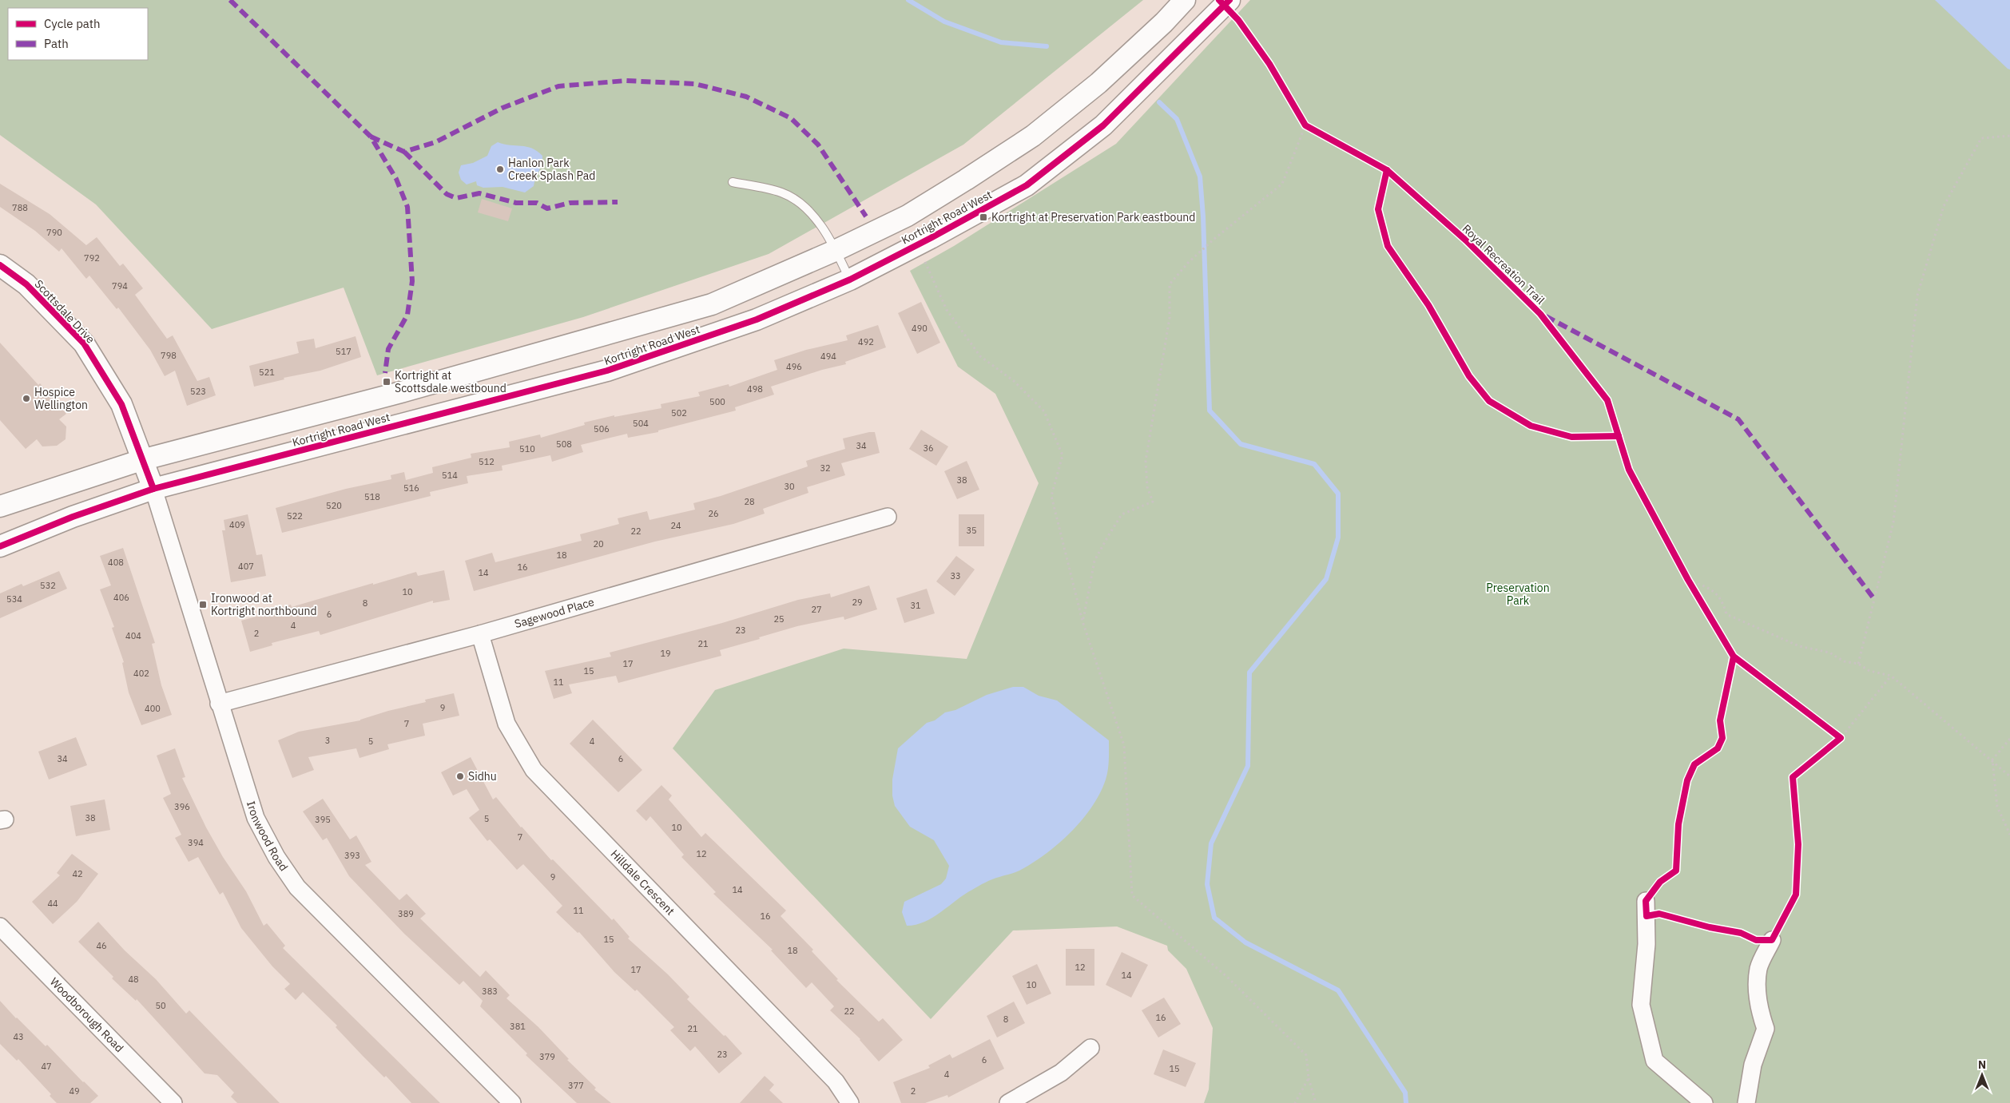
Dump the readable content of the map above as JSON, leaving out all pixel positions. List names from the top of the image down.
{
  "streets": {
    "street": [
      "Kortright Road West",
      "Scottsdale Drive",
      "Sagewood Place",
      "Ironwood Road",
      "Hilldale Crescent",
      "Woodborough Road"
    ],
    "cycle path": ["Royal Recreation Trail"]
  },
  "crossings": [
    ["Kortright Road West", "Scottsdale Drive"],
    ["Kortright Road West", "Ironwood Road"],
    ["Scottsdale Drive", "Ironwood Road"],
    ["Sagewood Place", "Ironwood Road"],
    ["Sagewood Place", "Hilldale Crescent"]
  ],
  "parks": ["Preservation Park"],
  "places": {
    "other": ["Hanlon Park Creek Splash Pad", "Hospice Wellington", "Sidhu"],
    "transit": ["Kortright at Preservation Park eastbound", "Kortright at Scottsdale westbound", "Ironwood at Kortright northbound"]
  },
  "house_numbers": [
    "788",
    "790",
    "792",
    "794",
    "490",
    "492",
    "517",
    "798",
    "494",
    "496",
    "521",
    "498",
    "523",
    "500",
    "502",
    "504",
    "506",
    "508",
    "34",
    "36",
    "510",
    "512",
    "32",
    "514",
    "38",
    "30",
    "516",
    "518",
    "28",
    "520",
    "26",
    "522",
    "409",
    "24",
    "35",
    "22",
    "20",
    "18",
    "408",
    "407",
    "16",
    "14",
    "33",
    "532",
    "10",
    "406",
    "534",
    "29",
    "8",
    "31",
    "27",
    "6",
    "25",
    "4",
    "23",
    "2",
    "404",
    "21",
    "19",
    "17",
    "15",
    "402",
    "11",
    "9",
    "400",
    "7",
    "3",
    "5",
    "4",
    "34",
    "6",
    "396",
    "38",
    "5",
    "395",
    "10",
    "7",
    "394",
    "12",
    "393",
    "42",
    "9",
    "14",
    "44",
    "11",
    "389",
    "16",
    "15",
    "46",
    "18",
    "12",
    "17",
    "14",
    "48",
    "10",
    "383",
    "50",
    "22",
    "16",
    "8",
    "381",
    "21",
    "43",
    "23",
    "379",
    "6",
    "47",
    "15",
    "4",
    "377",
    "49",
    "2"
  ],
  "legend": ["Cycle path", "Path"],
  "north": "top"
}
